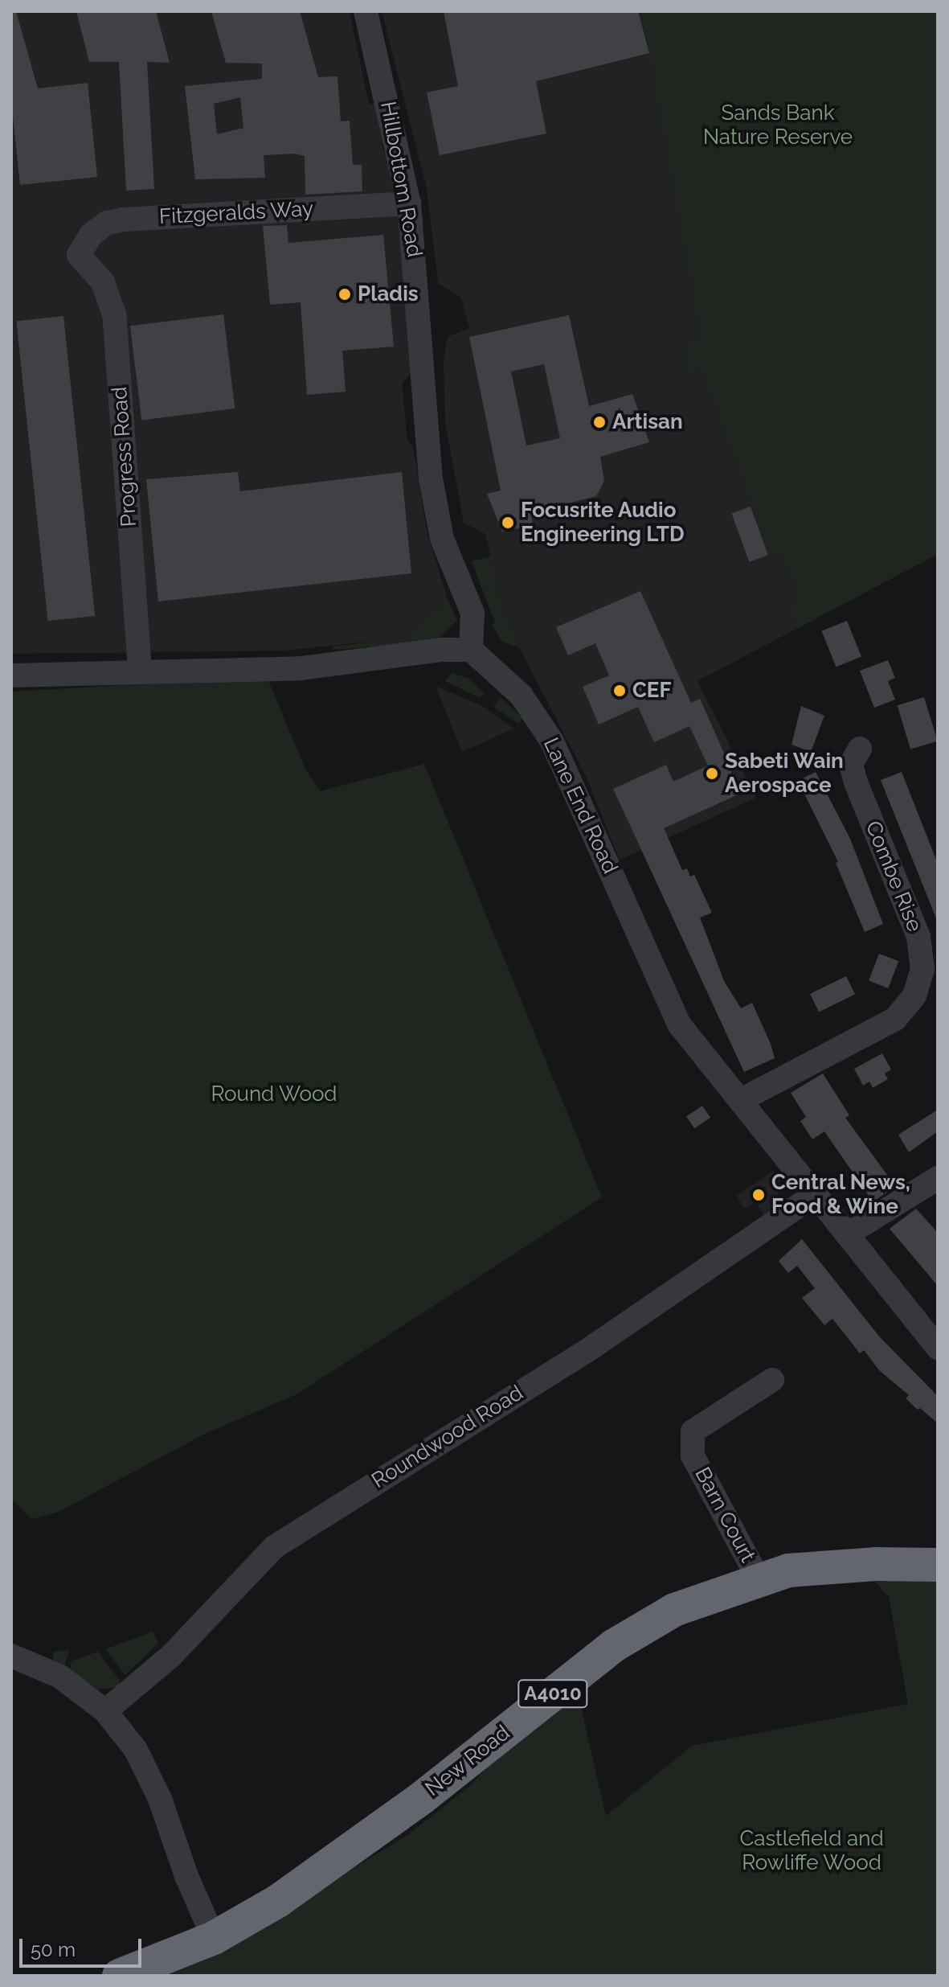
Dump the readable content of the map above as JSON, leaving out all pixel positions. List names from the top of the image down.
{
  "streets": {
    "highway": ["A4010", "New Road"],
    "street": [
      "Hillbottom Road",
      "Fitzgeralds Way",
      "Progress Road",
      "Lane End Road",
      "Combe Rise",
      "Roundwood Road",
      "Barn Court"
    ]
  },
  "crossings": [
    ["Hillbottom Road", "Fitzgeralds Way"],
    ["Hillbottom Road", "Lane End Road"],
    ["Fitzgeralds Way", "Progress Road"],
    ["Lane End Road", "Combe Rise"],
    ["Lane End Road", "Roundwood Road"],
    ["Barn Court", "New Road"]
  ],
  "parks": ["Sands Bank Nature Reserve", "Round Wood", "Castlefield and Rowliffe Wood"],
  "places": [
    "Pladis",
    "Artisan",
    "Focusrite Audio Engineering LTD",
    "CEF",
    "Sabeti Wain Aerospace",
    "Central News, Food & Wine"
  ],
  "scale_bar": "50 m"
}
